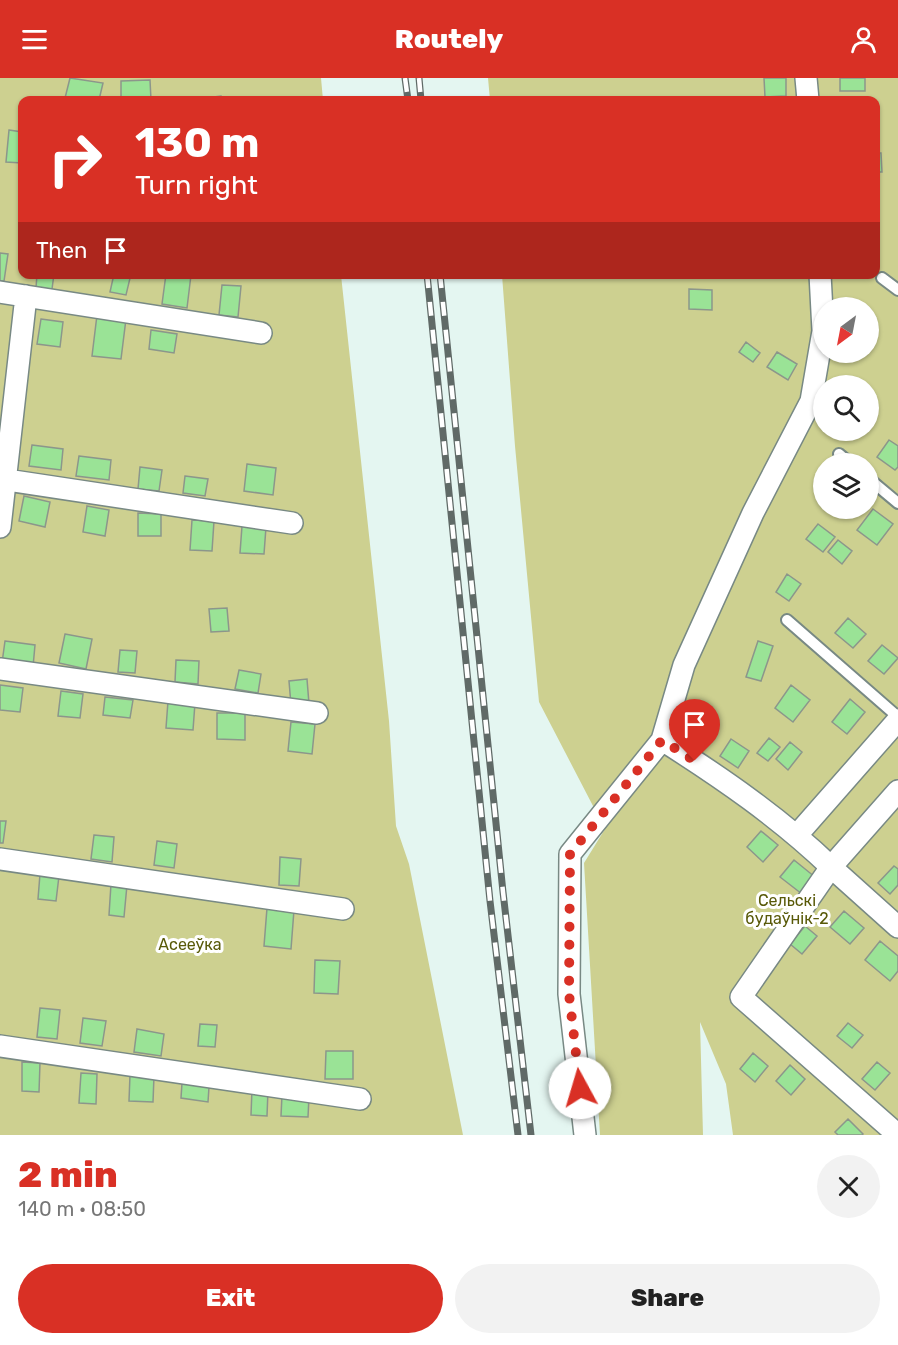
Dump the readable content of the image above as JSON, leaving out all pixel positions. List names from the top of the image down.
{
  "parks": ["Сельскі будаўнік-2", "Асееўка"],
  "north": "bottom left",
  "page": {
    "header": "Routely",
    "turn": ["130 m", "Turn right"],
    "then": "Then",
    "heading": ["2 min", "140 m · 08:50"],
    "buttons": ["Exit", "Share"]
  }
}
